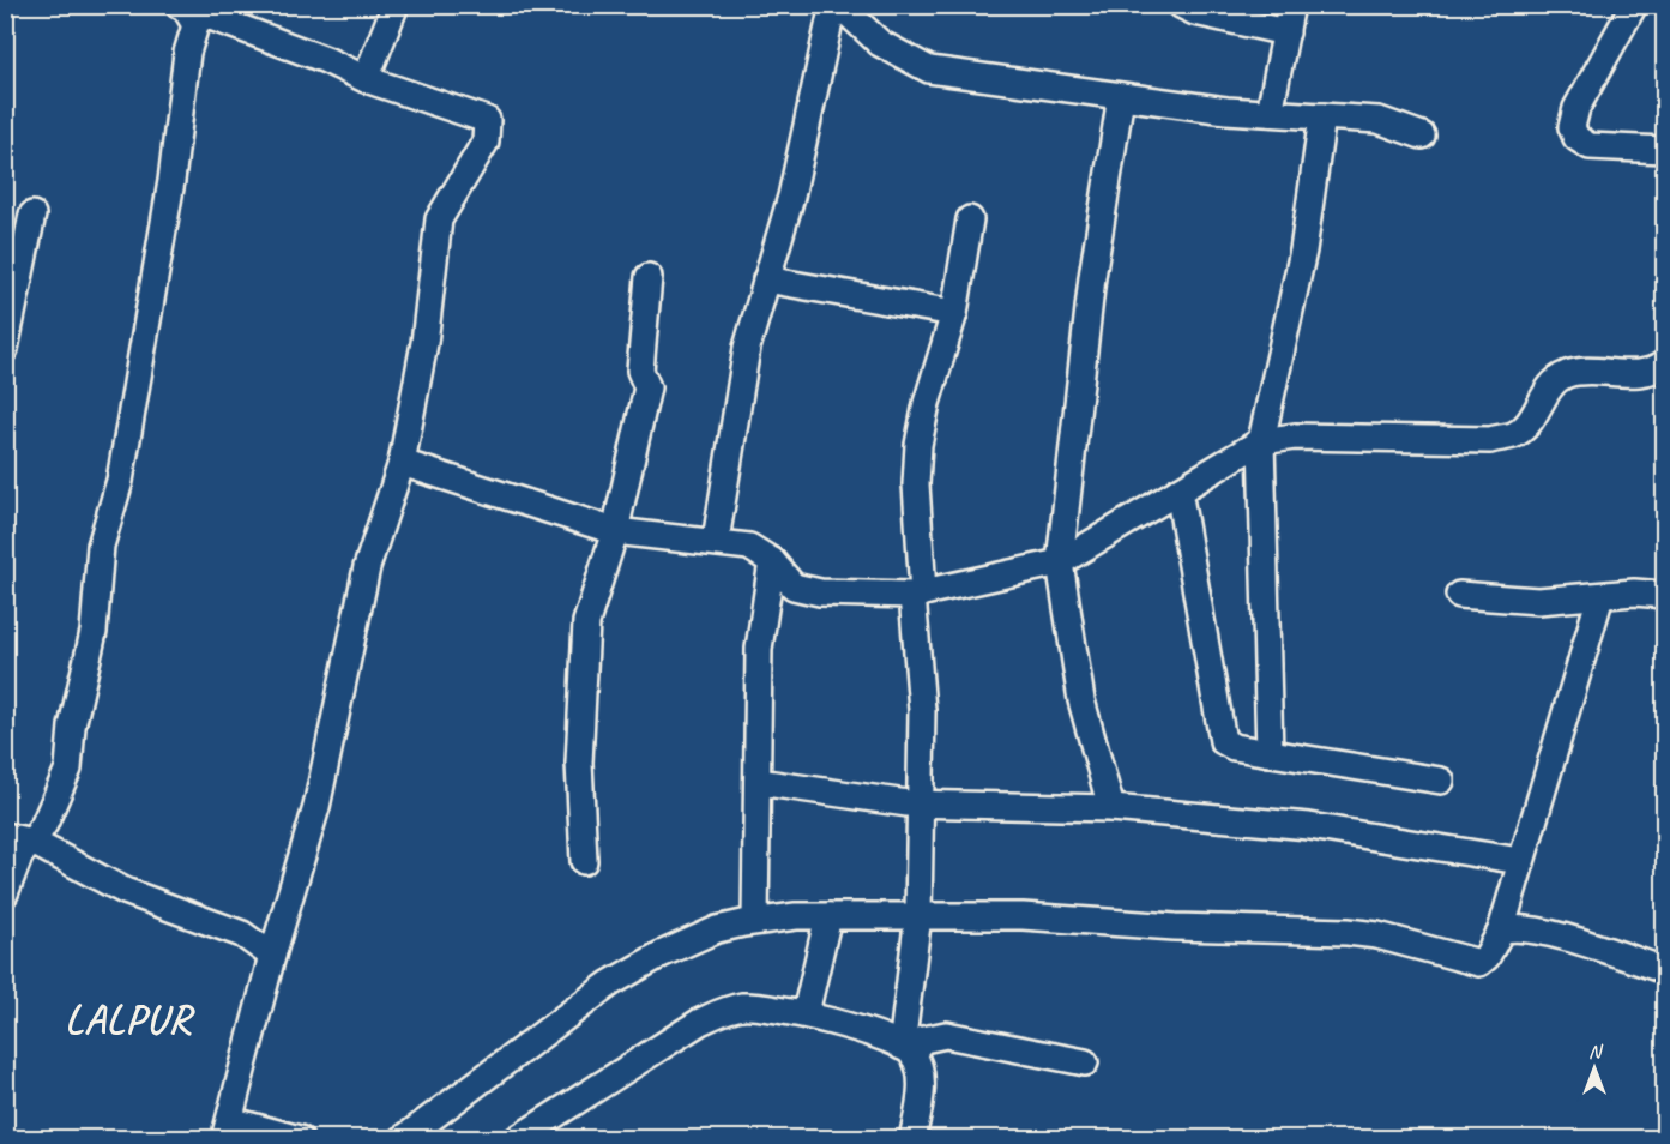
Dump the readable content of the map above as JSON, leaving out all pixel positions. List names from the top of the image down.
{
  "districts": ["LALPUR"],
  "north": "top"
}
